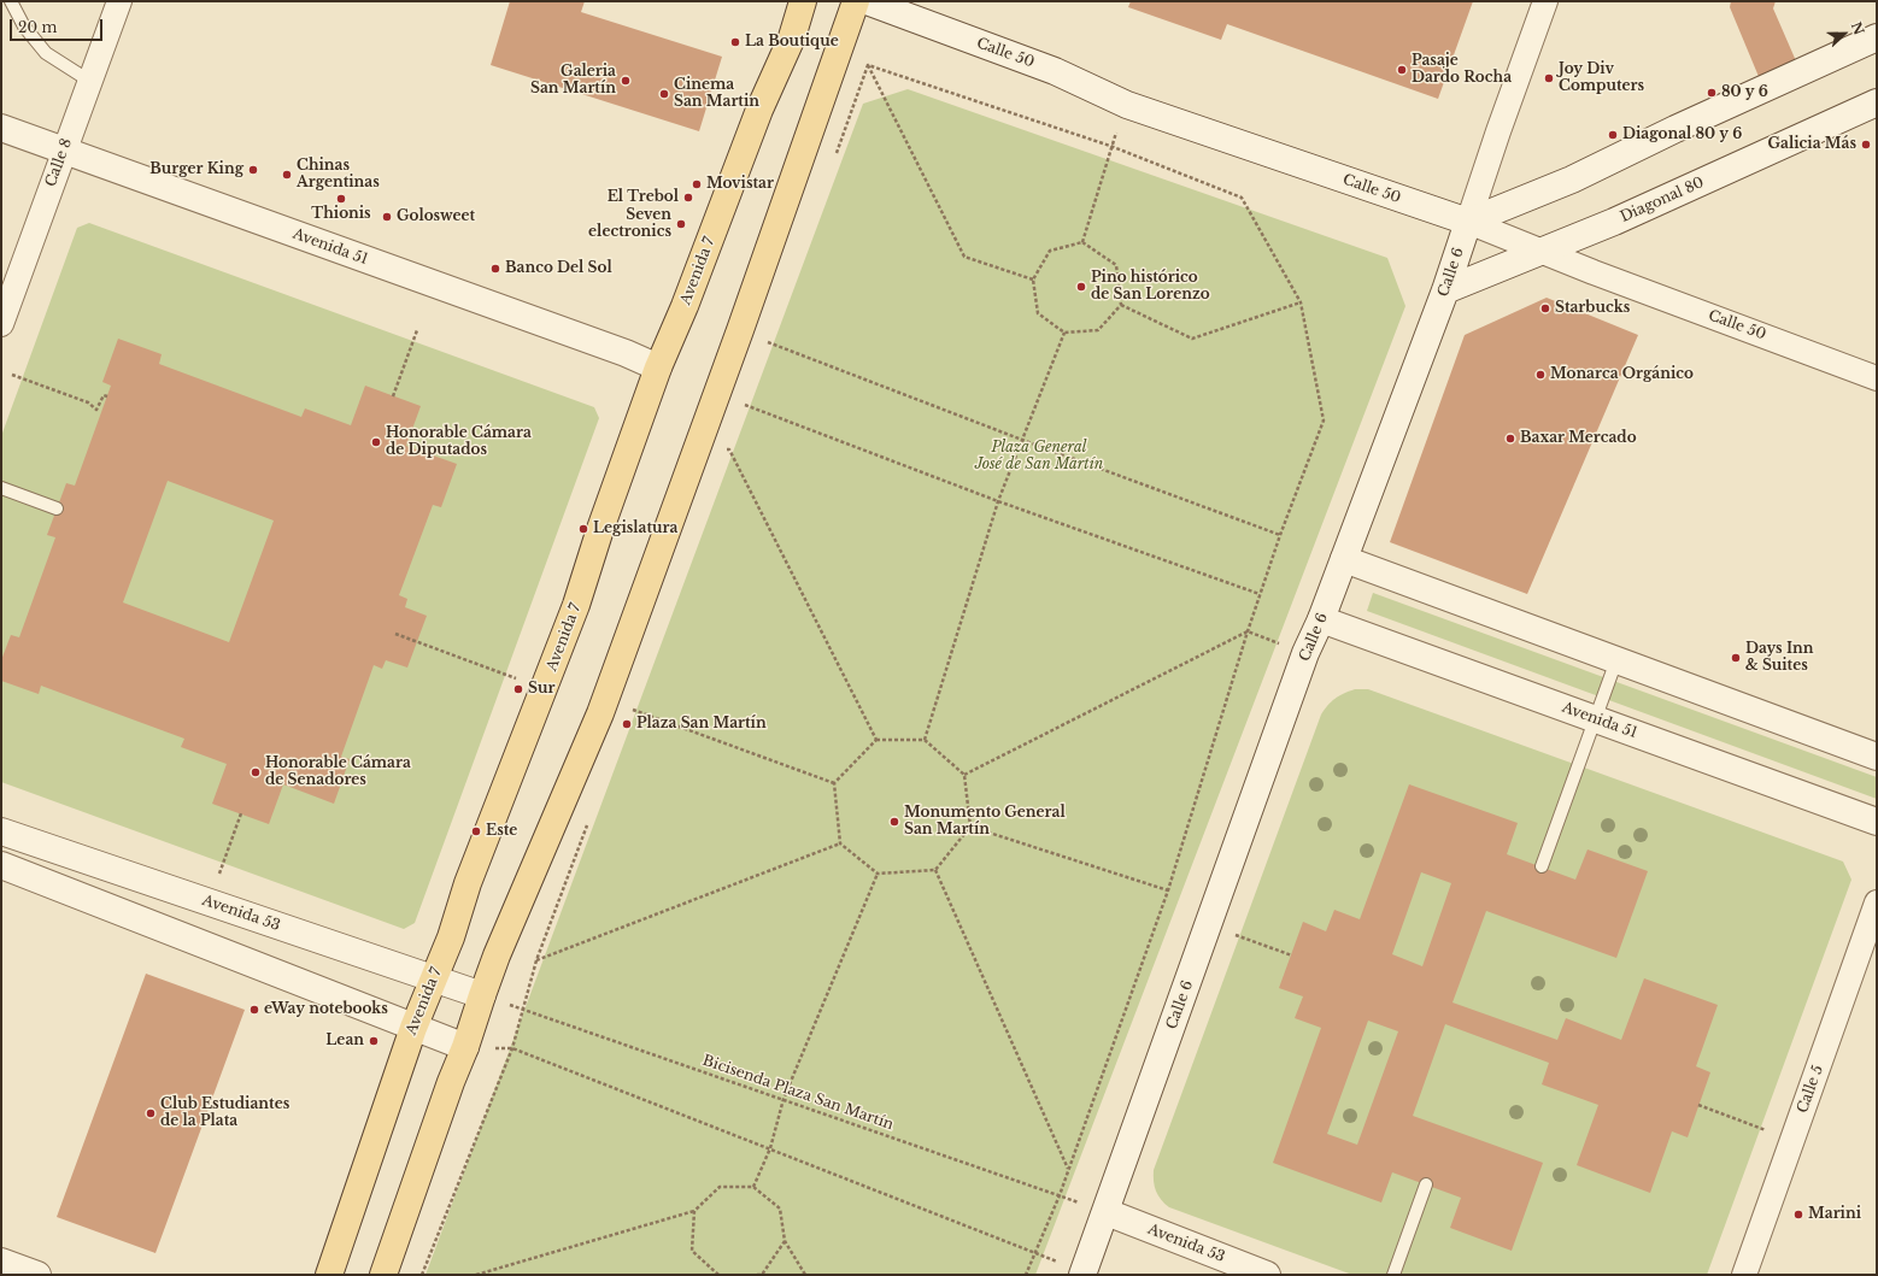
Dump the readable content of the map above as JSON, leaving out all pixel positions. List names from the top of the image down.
{
  "streets": {
    "main road": ["Avenida 7"],
    "street": [
      "Calle 50",
      "Calle 8",
      "Diagonal 80",
      "Avenida 51",
      "Calle 6",
      "Avenida 53",
      "Calle 5"
    ],
    "path": ["Bicisenda Plaza San Martín"]
  },
  "crossings": [
    ["Calle 50", "Diagonal 80"],
    ["Calle 50", "Calle 6"],
    ["Calle 8", "Avenida 51"],
    ["Diagonal 80", "Calle 6"],
    ["Avenida 51", "Avenida 7"],
    ["Avenida 51", "Calle 6"],
    ["Avenida 7", "Avenida 53"],
    ["Calle 6", "Avenida 53"],
    ["Calle 6", "Bicisenda Plaza San Martín"],
    ["Avenida 53", "Bicisenda Plaza San Martín"]
  ],
  "parks": ["Plaza General José de San Martín"],
  "places": [
    "La Boutique",
    "Pasaje Dardo Rocha",
    "Joy Div Computers",
    "Galeria San Martín",
    "80 y 6",
    "Cinema San Martin",
    "Diagonal 80 y 6",
    "Galicia Más",
    "Burger King",
    "Chinas Argentinas",
    "Movistar",
    "El Trebol",
    "Thionis",
    "Golosweet",
    "Seven electronics",
    "Banco Del Sol",
    "Pino histórico de San Lorenzo",
    "Starbucks",
    "Monarca Orgánico",
    "Baxar Mercado",
    "Honorable Cámara de Diputados",
    "Legislatura",
    "Days Inn & Suites",
    "Sur",
    "Plaza San Martín",
    "Honorable Cámara de Senadores",
    "Monumento General San Martín",
    "Este",
    "eWay notebooks",
    "Lean",
    "Club Estudiantes de la Plata",
    "Marini"
  ],
  "scale_bar": "20 m",
  "north": "right"
}
